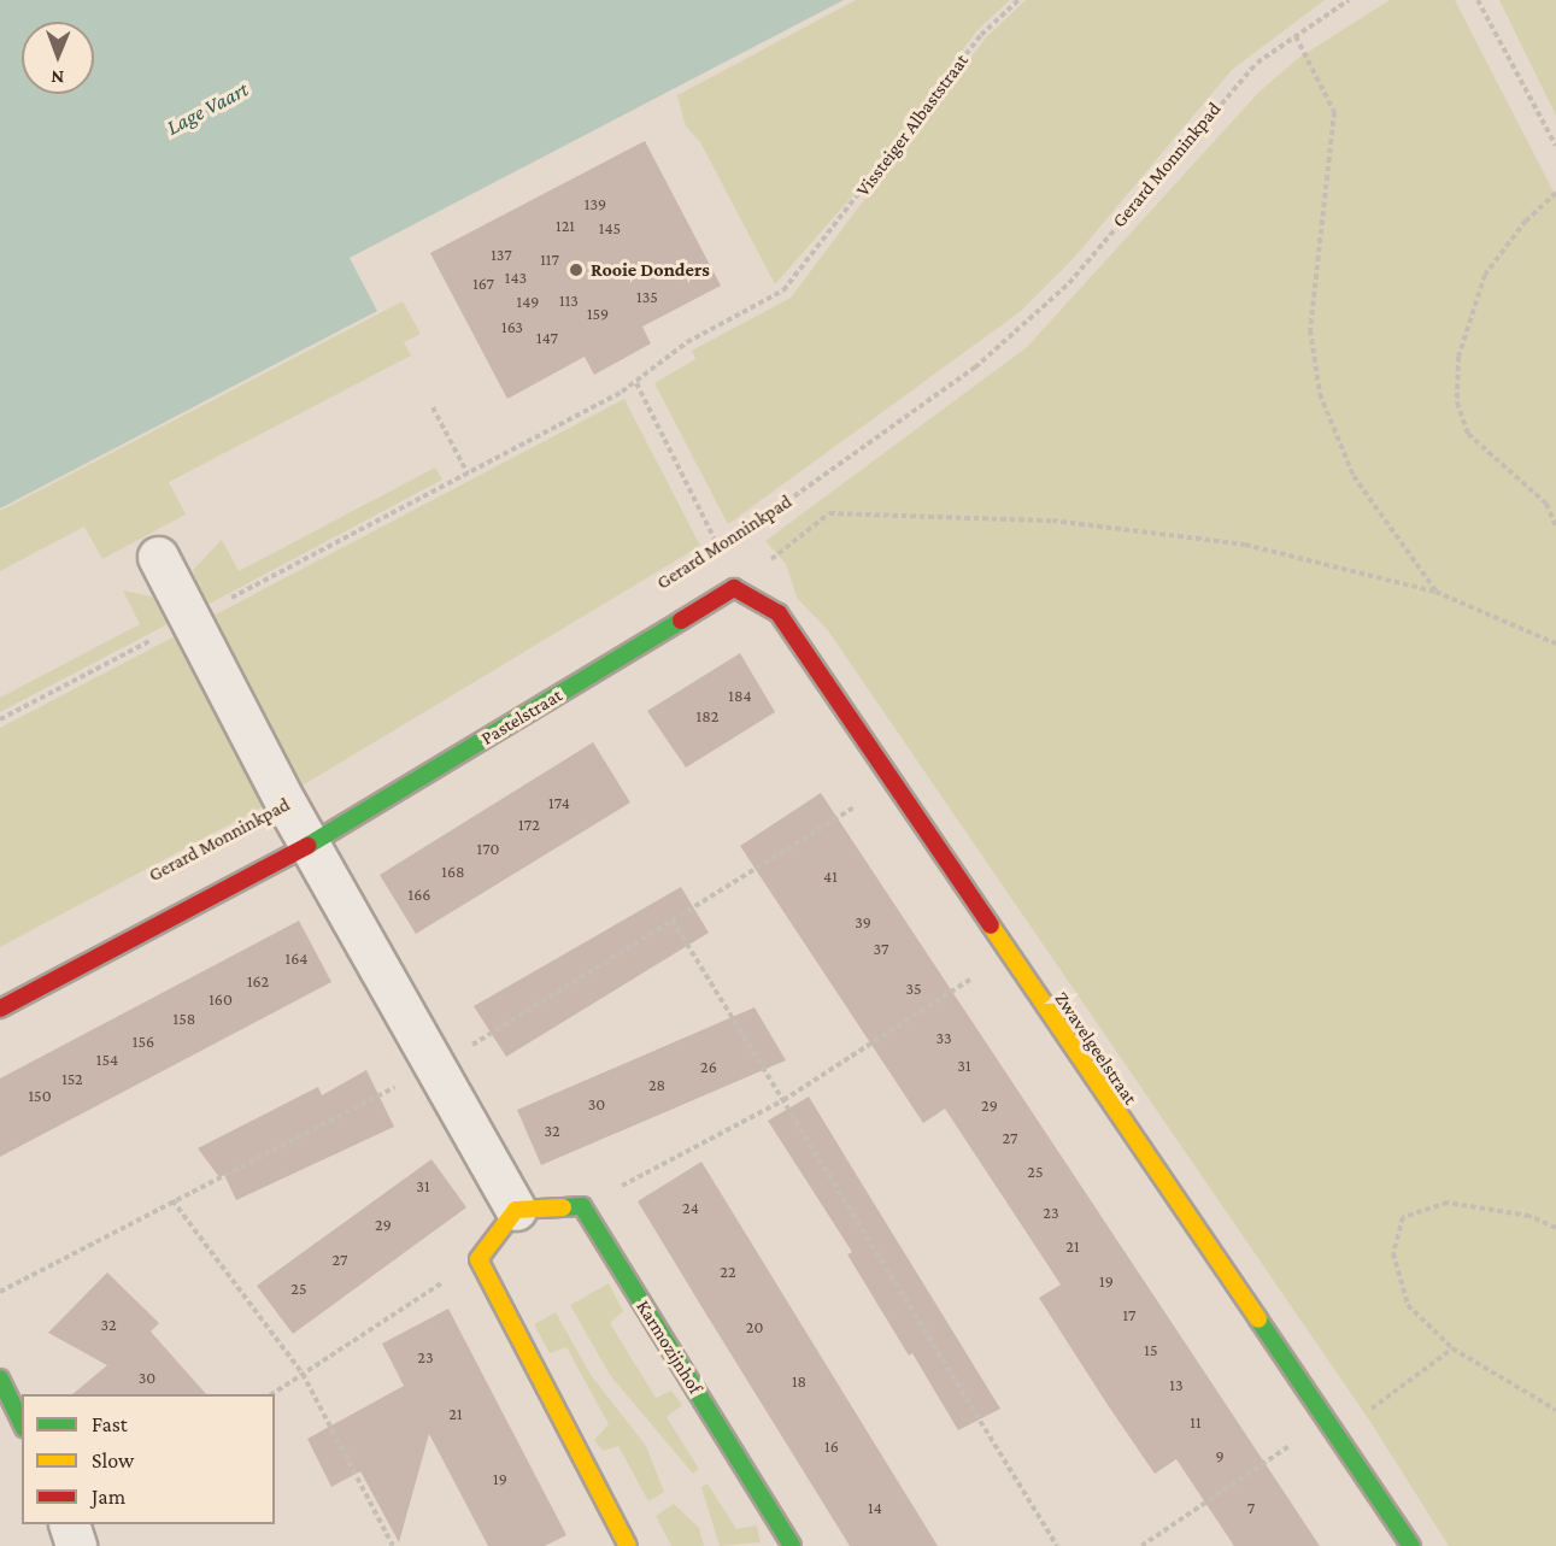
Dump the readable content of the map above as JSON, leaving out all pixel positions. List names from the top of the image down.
{
  "streets": {
    "street": ["Pastelstraat", "Zwavelgeelstraat", "Karmozijnhof"],
    "path": ["Vissteiger Albaststraat", "Gerard Monninkpad"]
  },
  "crossings": [
    ["Pastelstraat", "Zwavelgeelstraat"]
  ],
  "water": ["Lage Vaart"],
  "places": ["Rooie Donders"],
  "house_numbers": [
    "139",
    "121",
    "145",
    "137",
    "117",
    "143",
    "167",
    "135",
    "113",
    "149",
    "159",
    "163",
    "147",
    "184",
    "182",
    "174",
    "172",
    "170",
    "168",
    "41",
    "166",
    "39",
    "37",
    "164",
    "162",
    "35",
    "160",
    "158",
    "33",
    "156",
    "154",
    "31",
    "26",
    "152",
    "28",
    "150",
    "30",
    "29",
    "32",
    "27",
    "25",
    "31",
    "24",
    "23",
    "29",
    "21",
    "27",
    "22",
    "19",
    "25",
    "17",
    "32",
    "20",
    "15",
    "23",
    "30",
    "18",
    "13",
    "21",
    "11",
    "16",
    "9",
    "19",
    "14",
    "7"
  ],
  "legend": ["Fast", "Slow", "Jam"],
  "north": "bottom"
}
